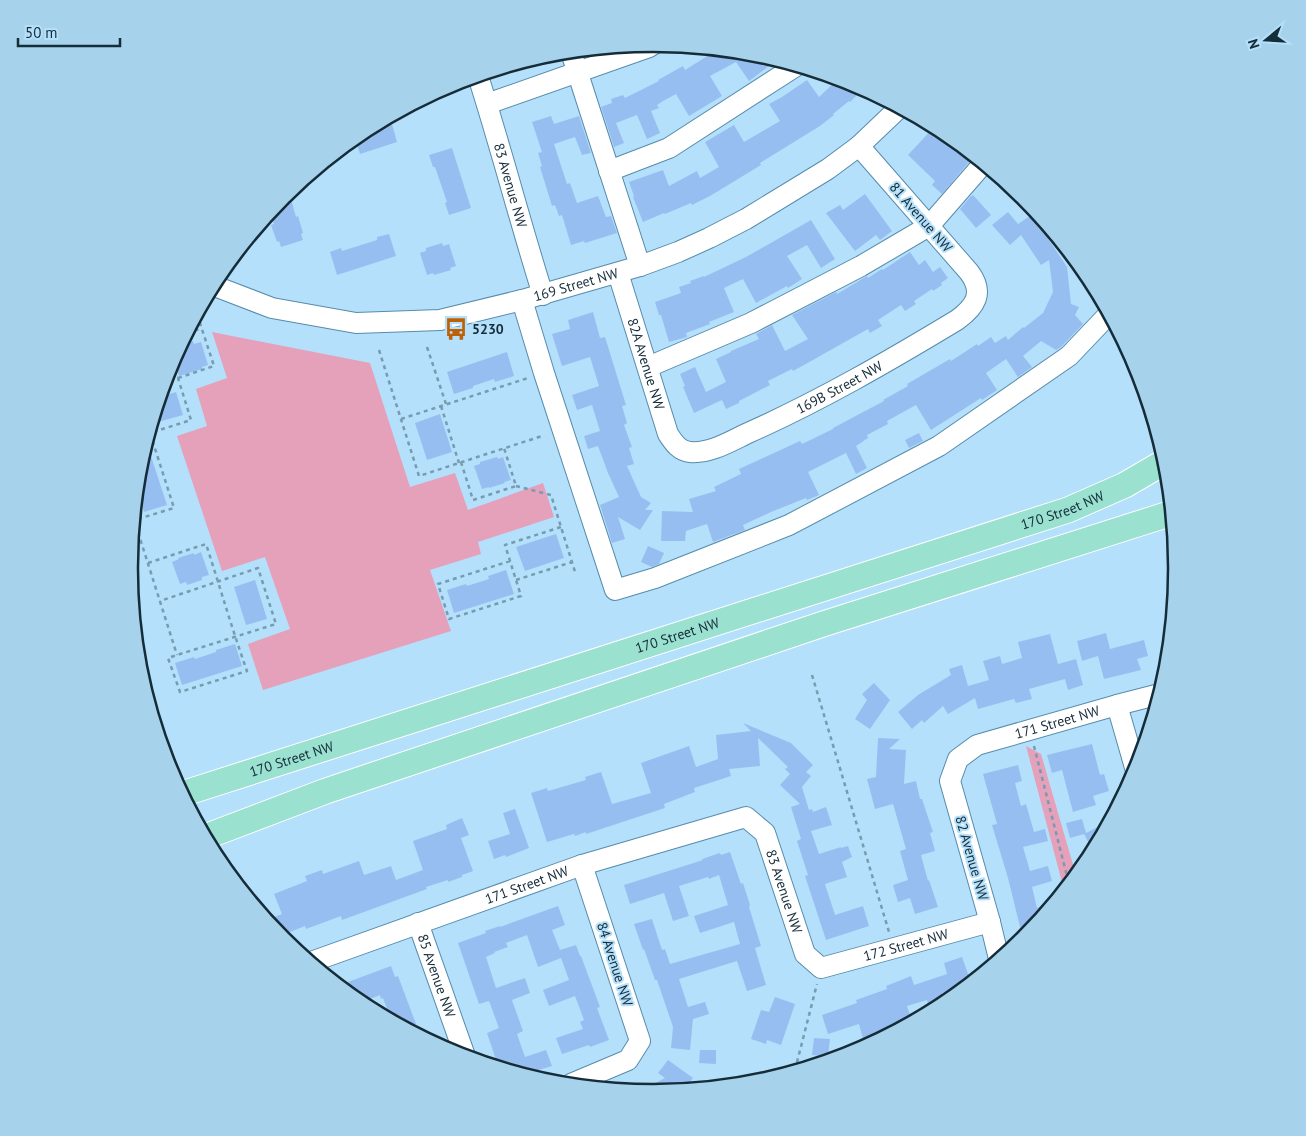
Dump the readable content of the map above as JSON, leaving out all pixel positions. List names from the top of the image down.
{
  "streets": {
    "main road": ["170 Street NW"],
    "street": [
      "83 Avenue NW",
      "81 Avenue NW",
      "169 Street NW",
      "82A Avenue NW",
      "169B Street NW",
      "171 Street NW",
      "82 Avenue NW",
      "172 Street NW",
      "84 Avenue NW",
      "85 Avenue NW"
    ]
  },
  "crossings": [
    ["83 Avenue NW", "169 Street NW"],
    ["83 Avenue NW", "171 Street NW"],
    ["83 Avenue NW", "172 Street NW"],
    ["81 Avenue NW", "169 Street NW"],
    ["81 Avenue NW", "169B Street NW"],
    ["169 Street NW", "82A Avenue NW"],
    ["82A Avenue NW", "169B Street NW"],
    ["171 Street NW", "82 Avenue NW"],
    ["171 Street NW", "84 Avenue NW"],
    ["171 Street NW", "85 Avenue NW"],
    ["82 Avenue NW", "172 Street NW"]
  ],
  "places": {
    "bus stop": ["5230"]
  },
  "scale_bar": "50 m",
  "north": "left"
}
